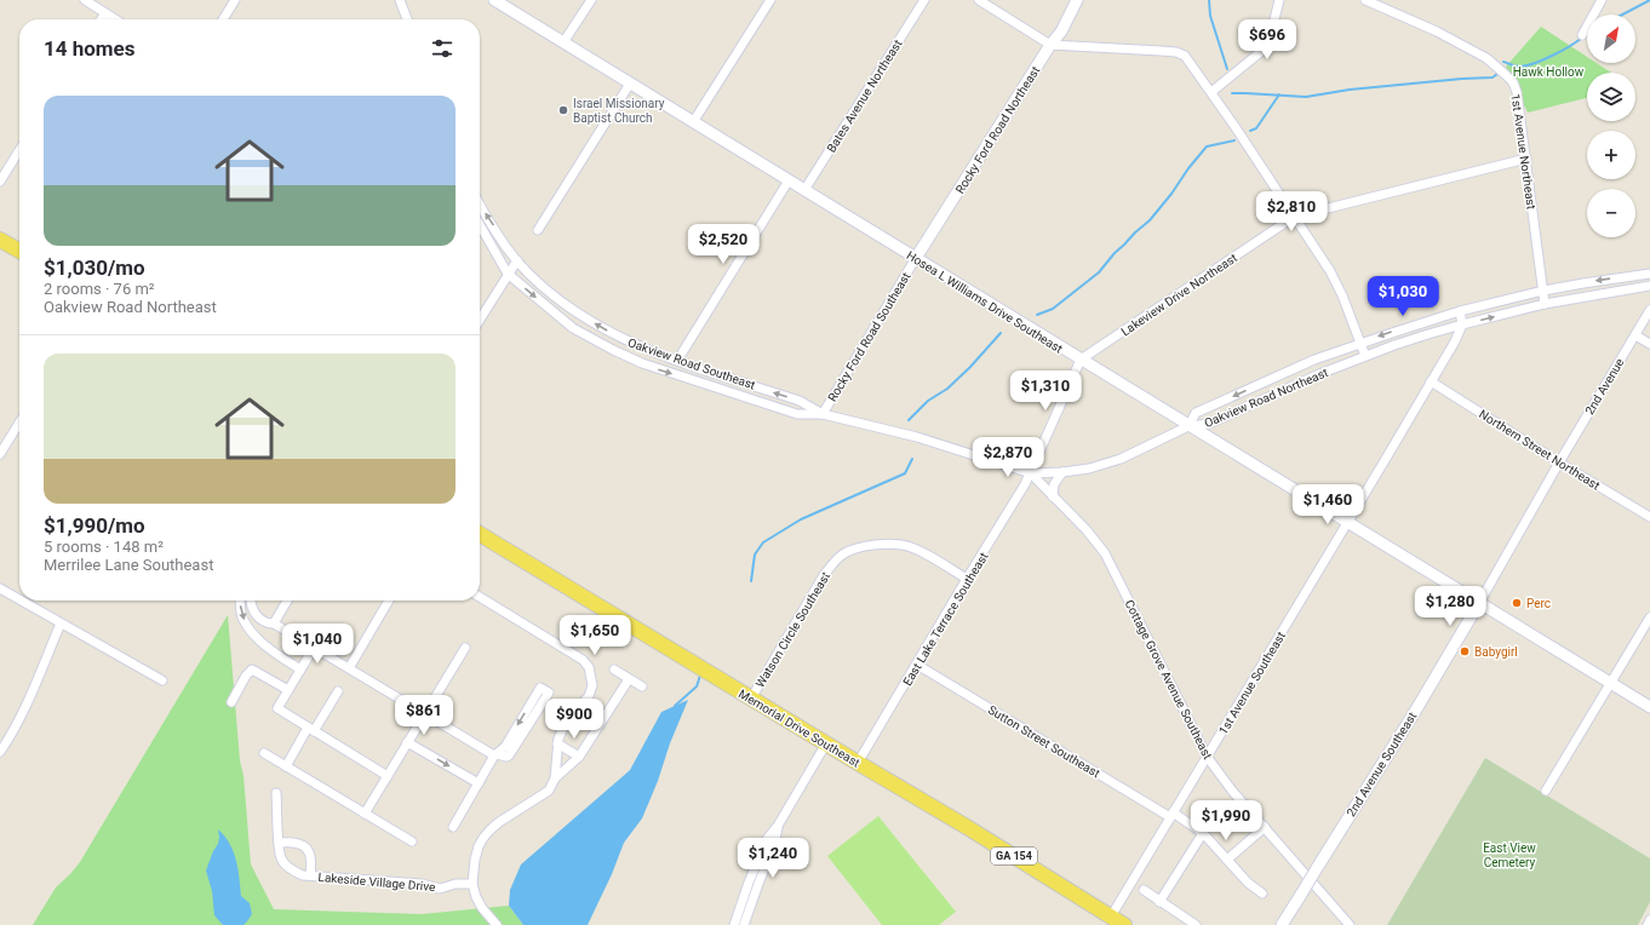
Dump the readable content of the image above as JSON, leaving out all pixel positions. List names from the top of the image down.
{
  "streets": {
    "main road": ["Memorial Drive Southeast", "GA 154"],
    "street": [
      "Bates Avenue Northeast",
      "Rocky Ford Road Northeast",
      "1st Avenue Northeast",
      "Lakeview Drive Northeast",
      "Hosea L Williams Drive Southeast",
      "Rocky Ford Road Southeast",
      "Oakview Road Southeast",
      "2nd Avenue",
      "Oakview Road Northeast",
      "Northern Street Northeast",
      "East Lake Terrace Southeast",
      "Watson Circle Southeast",
      "Cottage Grove Avenue Southeast",
      "1st Avenue Southeast",
      "Sutton Street Southeast",
      "2nd Avenue Southeast",
      "Lakeside Village Drive"
    ]
  },
  "crossings": [
    ["Bates Avenue Northeast", "Hosea L Williams Drive Southeast"],
    ["Rocky Ford Road Northeast", "Hosea L Williams Drive Southeast"],
    ["Rocky Ford Road Northeast", "Rocky Ford Road Southeast"],
    ["1st Avenue Northeast", "Lakeview Drive Northeast"],
    ["1st Avenue Northeast", "Oakview Road Northeast"],
    ["Lakeview Drive Northeast", "Hosea L Williams Drive Southeast"],
    ["Lakeview Drive Northeast", "East Lake Terrace Southeast"],
    ["Hosea L Williams Drive Southeast", "Rocky Ford Road Southeast"],
    ["Hosea L Williams Drive Southeast", "Oakview Road Southeast"],
    ["Hosea L Williams Drive Southeast", "2nd Avenue"],
    ["Hosea L Williams Drive Southeast", "Oakview Road Northeast"],
    ["Hosea L Williams Drive Southeast", "East Lake Terrace Southeast"],
    ["Hosea L Williams Drive Southeast", "1st Avenue Southeast"],
    ["Hosea L Williams Drive Southeast", "2nd Avenue Southeast"],
    ["Rocky Ford Road Southeast", "Oakview Road Southeast"],
    ["Oakview Road Southeast", "Oakview Road Northeast"],
    ["Oakview Road Southeast", "East Lake Terrace Southeast"],
    ["Oakview Road Southeast", "Cottage Grove Avenue Southeast"],
    ["2nd Avenue", "Northern Street Northeast"],
    ["2nd Avenue", "2nd Avenue Southeast"],
    ["East Lake Terrace Southeast", "Watson Circle Southeast"],
    ["East Lake Terrace Southeast", "Cottage Grove Avenue Southeast"],
    ["East Lake Terrace Southeast", "Memorial Drive Southeast"],
    ["East Lake Terrace Southeast", "Sutton Street Southeast"],
    ["Watson Circle Southeast", "Memorial Drive Southeast"],
    ["Cottage Grove Avenue Southeast", "1st Avenue Southeast"],
    ["1st Avenue Southeast", "Memorial Drive Southeast"],
    ["1st Avenue Southeast", "Sutton Street Southeast"]
  ],
  "parks": ["Hawk Hollow", "East View Cemetery"],
  "places": ["Israel Missionary Baptist Church", "Perc", "Babygirl"],
  "north": "top right",
  "page": {
    "map_buttons": ["+", "−"],
    "price": [
      "$696",
      "$2,810",
      "$2,520",
      "$1,030",
      "$1,310",
      "$2,870",
      "$1,460",
      "$1,280",
      "$1,650",
      "$1,040",
      "$861",
      "$900",
      "$1,990",
      "$1,240"
    ],
    "heading": "14 homes",
    "list": [
      {
        "name": "$1,030/mo",
        "note": "2 rooms · 76 m² · Oakview Road Northeast"
      },
      {
        "name": "$1,990/mo",
        "note": "5 rooms · 148 m² · Merrilee Lane Southeast"
      }
    ]
  }
}
